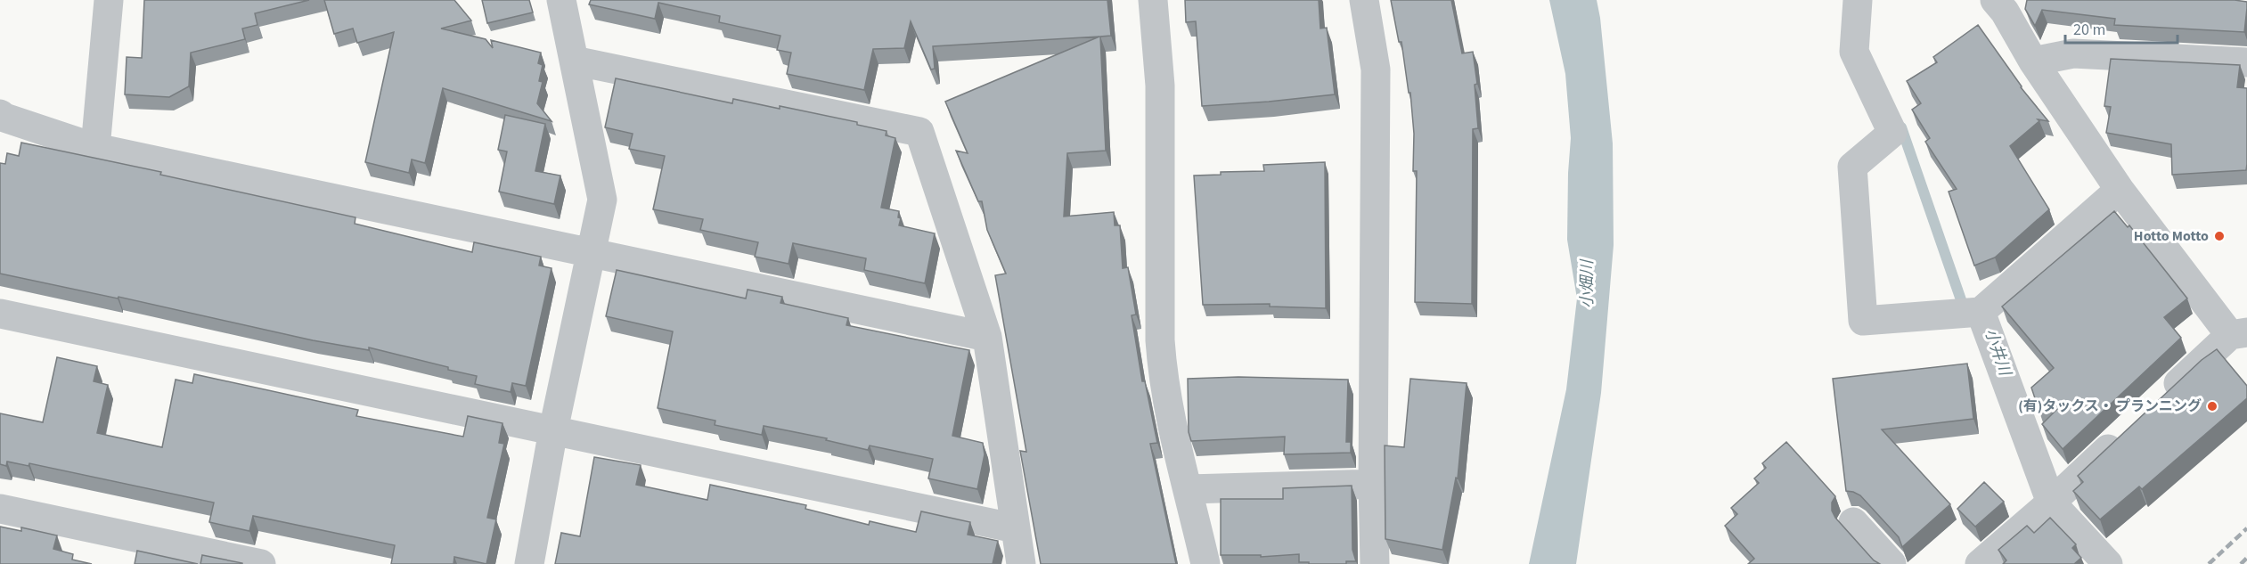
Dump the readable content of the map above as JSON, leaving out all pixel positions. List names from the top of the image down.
{
  "water": ["小畑川", "小井川"],
  "places": ["Hotto Motto", "(有)タックス・ プランニング"],
  "scale_bar": "20 m"
}
